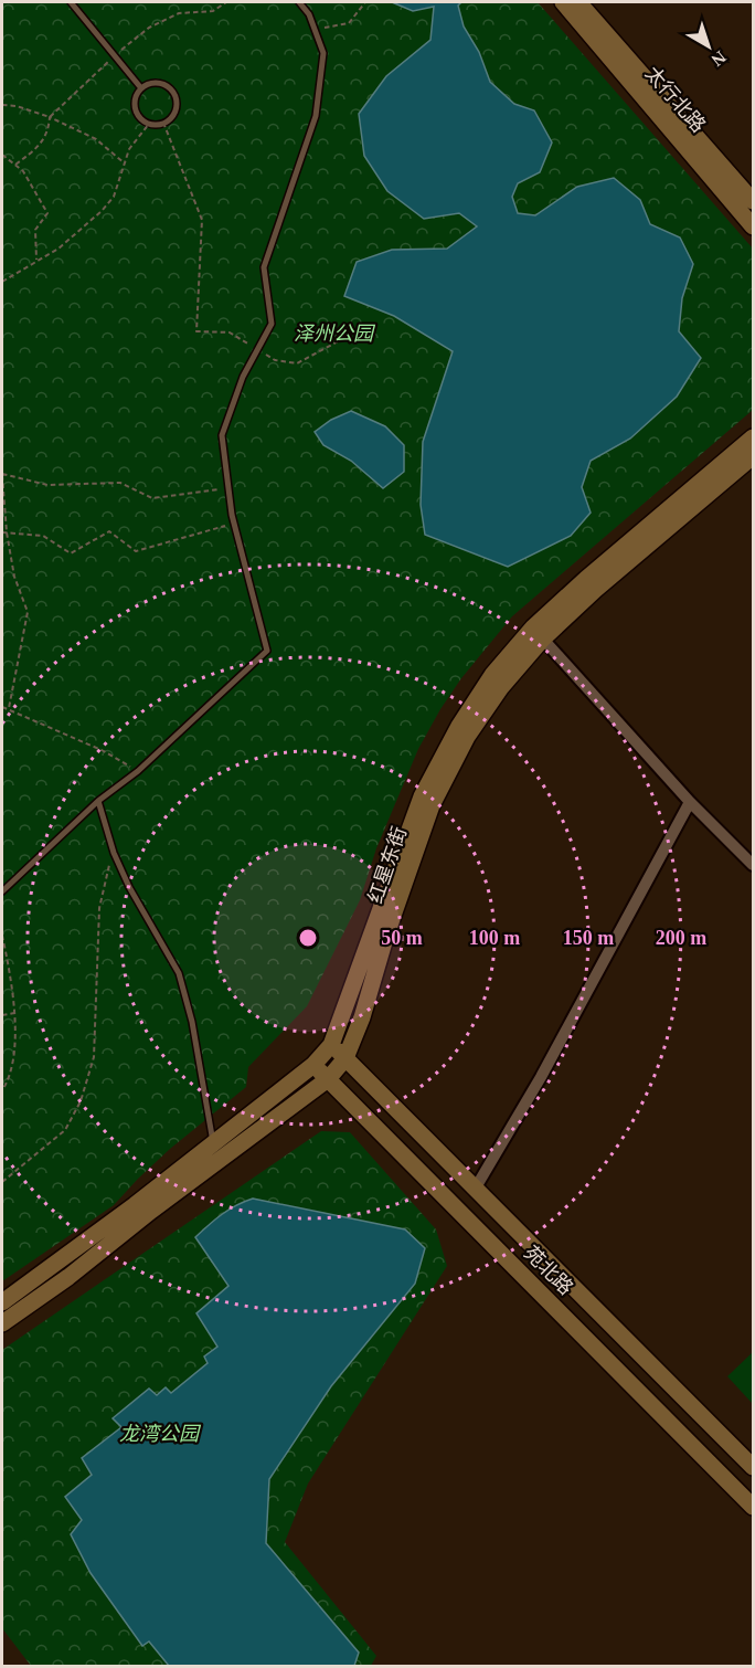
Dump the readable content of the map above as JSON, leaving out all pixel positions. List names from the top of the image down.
{
  "streets": {
    "main road": ["太行北路", "红星东街", "苑北路"]
  },
  "crossings": [
    ["红星东街", "苑北路"]
  ],
  "parks": ["泽州公园", "龙湾公园"],
  "north": "bottom right",
  "rings": [
    "50 m",
    "100 m",
    "150 m",
    "200 m"
  ]
}
